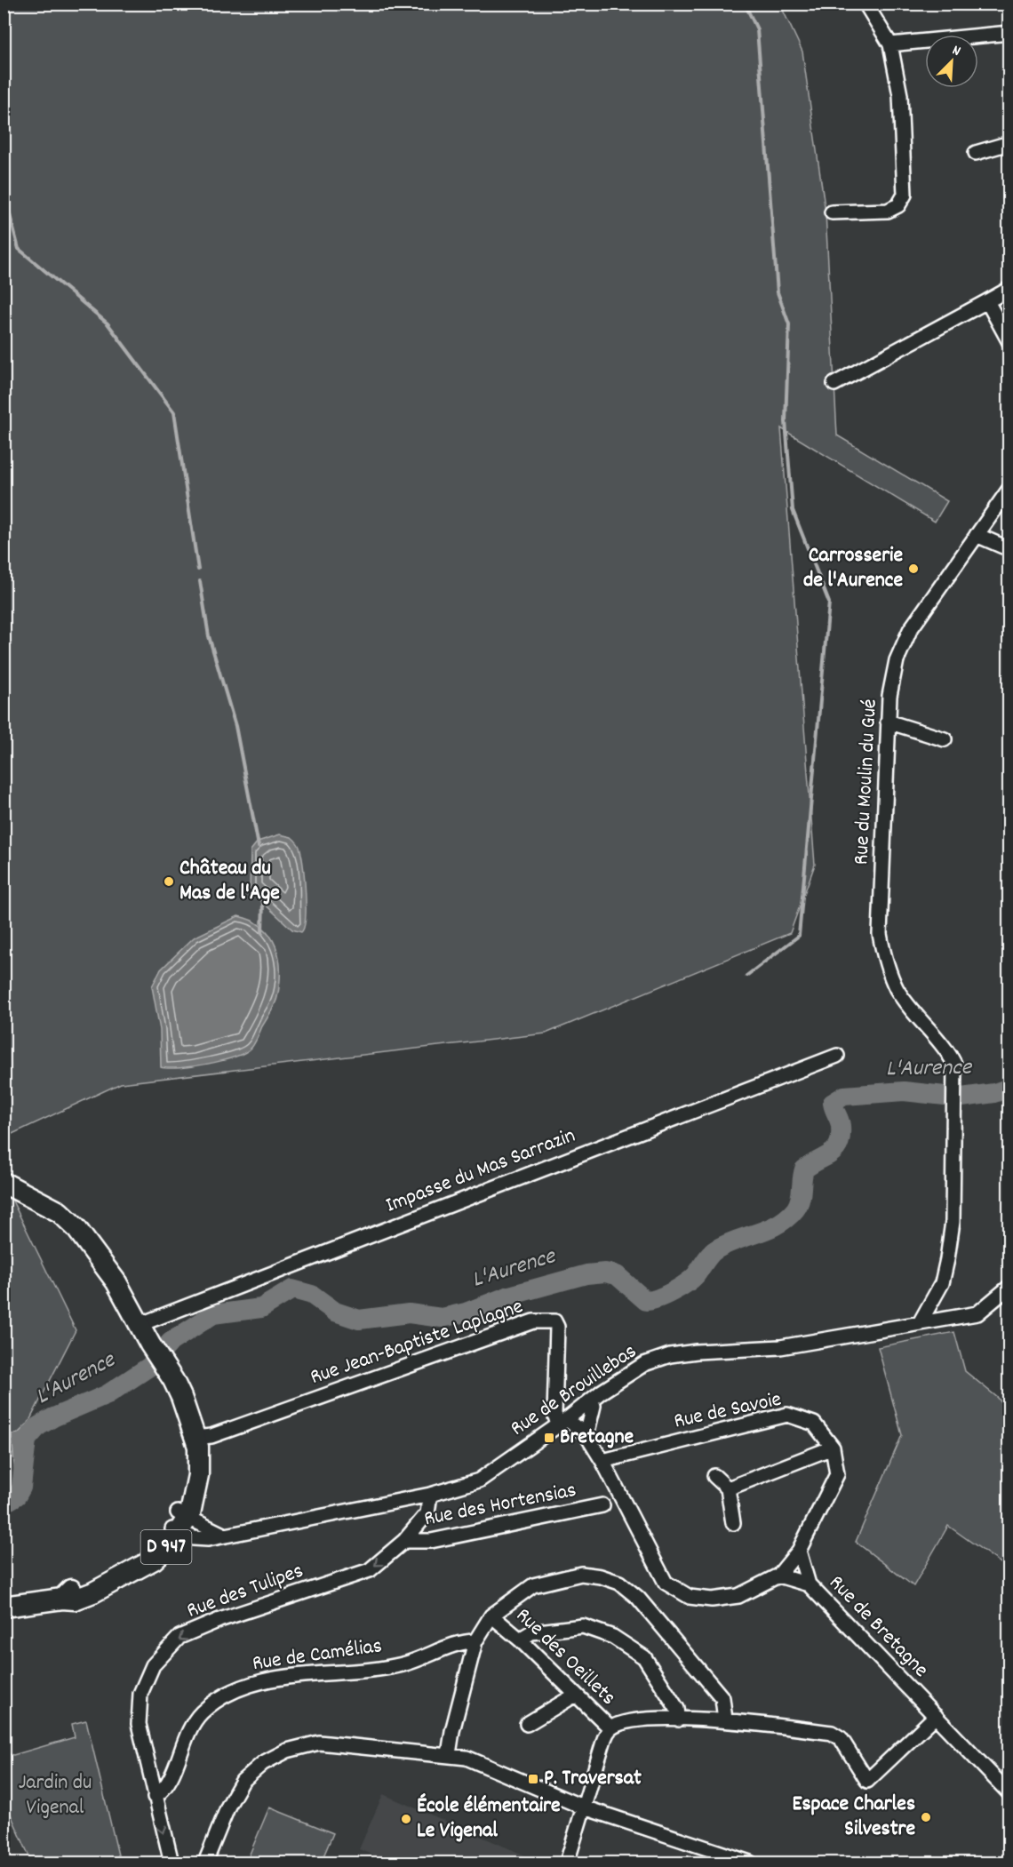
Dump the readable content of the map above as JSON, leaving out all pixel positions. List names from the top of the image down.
{
  "streets": {
    "main road": ["D 947"],
    "street": [
      "Rue du Moulin du Gué",
      "Impasse du Mas Sarrazin",
      "Rue Jean-Baptiste Laplagne",
      "Rue de Brouillebas",
      "Rue de Savoie",
      "Rue des Hortensias",
      "Rue des Tulipes",
      "Rue de Bretagne",
      "Rue de Camélias",
      "Rue des Oeillets"
    ]
  },
  "crossings": [
    ["Rue du Moulin du Gué", "Rue de Brouillebas"],
    ["Impasse du Mas Sarrazin", "D 947"],
    ["Rue Jean-Baptiste Laplagne", "Rue de Brouillebas"],
    ["Rue Jean-Baptiste Laplagne", "D 947"],
    ["Rue de Brouillebas", "D 947"],
    ["Rue de Brouillebas", "Rue des Tulipes"],
    ["Rue de Savoie", "Rue de Bretagne"],
    ["Rue des Hortensias", "Rue des Tulipes"],
    ["Rue des Tulipes", "Rue de Camélias"]
  ],
  "one_way": ["Rue des Tulipes"],
  "water": ["L'Aurence"],
  "parks": ["Jardin du Vigenal"],
  "places": {
    "other": [
      "Carrosserie de l'Aurence",
      "Château du Mas de l'Age",
      "Espace Charles Silvestre",
      "École élémentaire Le Vigenal"
    ],
    "transit": ["Bretagne", "P. Traversat"]
  },
  "north": "top right"
}
